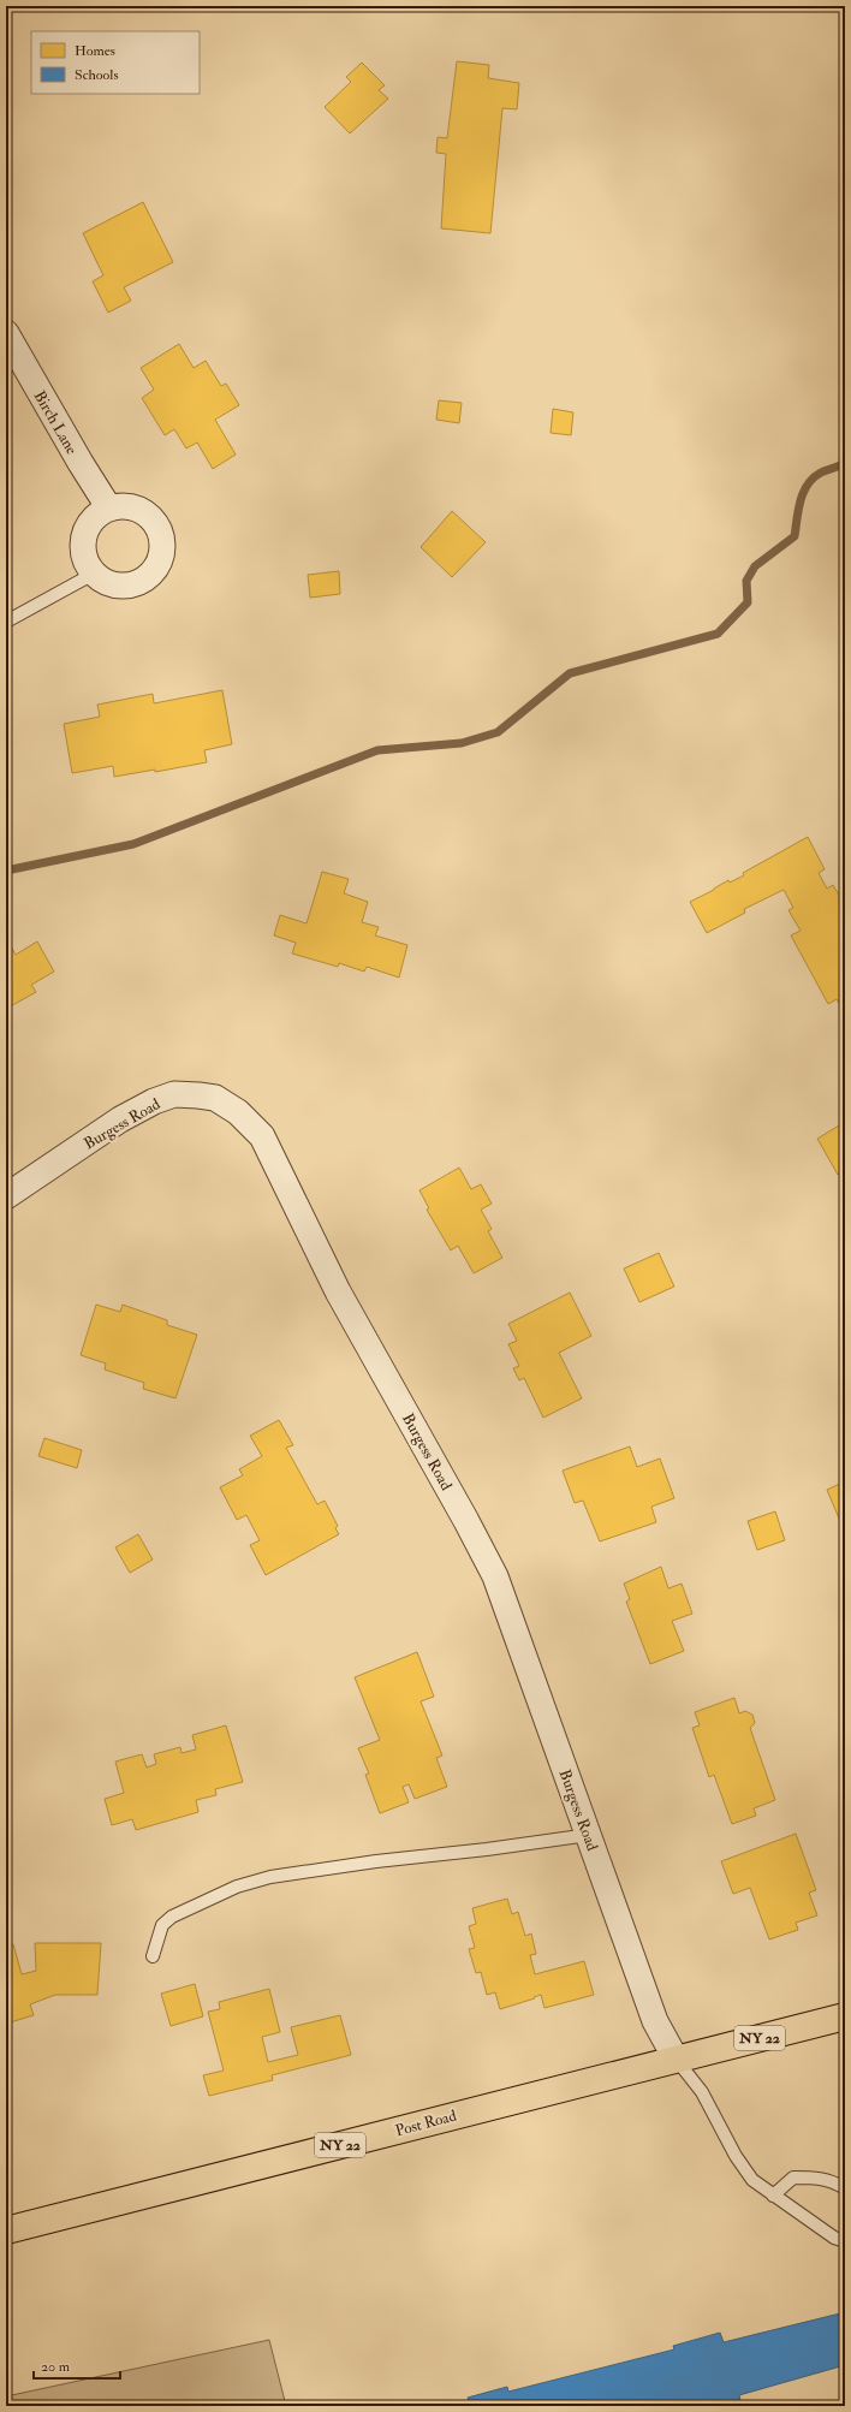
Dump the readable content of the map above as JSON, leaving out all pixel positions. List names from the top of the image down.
{
  "streets": {
    "main road": ["NY 22", "Post Road"],
    "street": ["Birch Lane", "Burgess Road"]
  },
  "crossings": [
    ["Burgess Road", "Post Road"]
  ],
  "legend": ["Homes", "Schools"],
  "scale_bar": "20 m"
}
